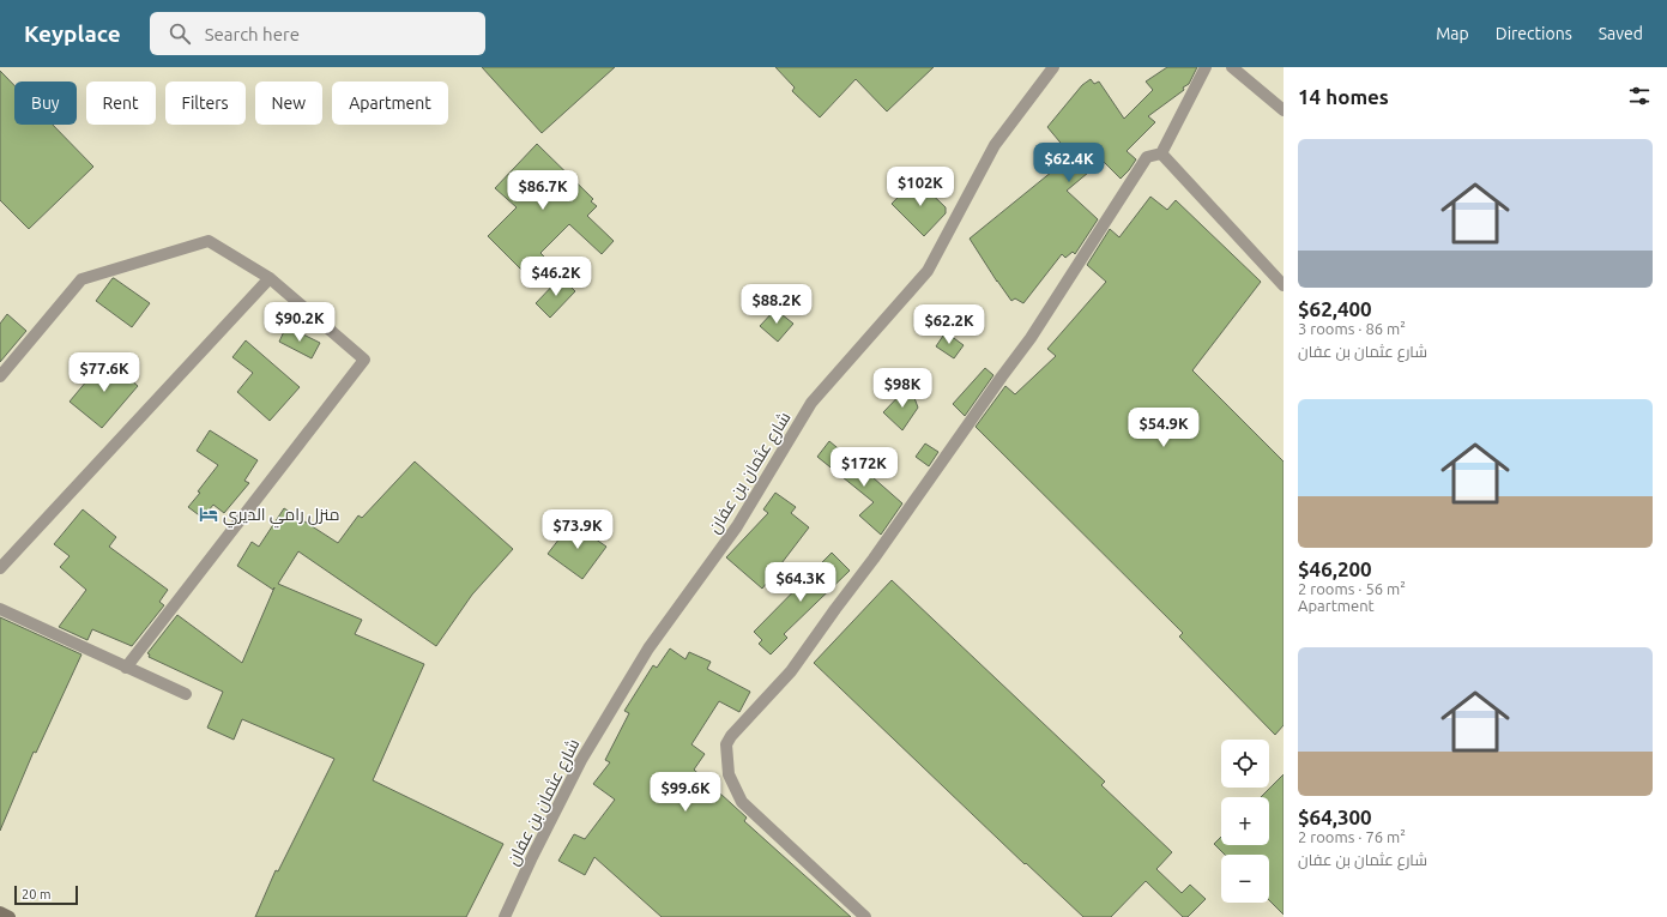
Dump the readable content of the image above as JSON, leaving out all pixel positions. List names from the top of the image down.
{
  "streets": {
    "street": ["شارع عثمان بن عفان"]
  },
  "places": {
    "hotel": ["منزل رامي الديري"]
  },
  "scale_bar": "20 m",
  "page": {
    "header": "Keyplace",
    "search": "Search here",
    "nav": ["Map", "Directions", "Saved"],
    "heading": "14 homes",
    "chip": [
      "Buy",
      "Rent",
      "Filters",
      "New",
      "Apartment"
    ],
    "list": [
      {
        "name": "$62,400",
        "note": "3 rooms · 86 m² · شارع عثمان بن عفان"
      },
      {
        "name": "$46,200",
        "note": "2 rooms · 56 m² · Apartment"
      },
      {
        "name": "$64,300",
        "note": "2 rooms · 76 m² · شارع عثمان بن عفان"
      }
    ],
    "price": [
      "$62.4K",
      "$102K",
      "$86.7K",
      "$46.2K",
      "$88.2K",
      "$90.2K",
      "$62.2K",
      "$77.6K",
      "$98K",
      "$54.9K",
      "$172K",
      "$73.9K",
      "$64.3K",
      "$99.6K"
    ],
    "map_buttons": ["+", "−"],
    "scale": "20 m"
  }
}
